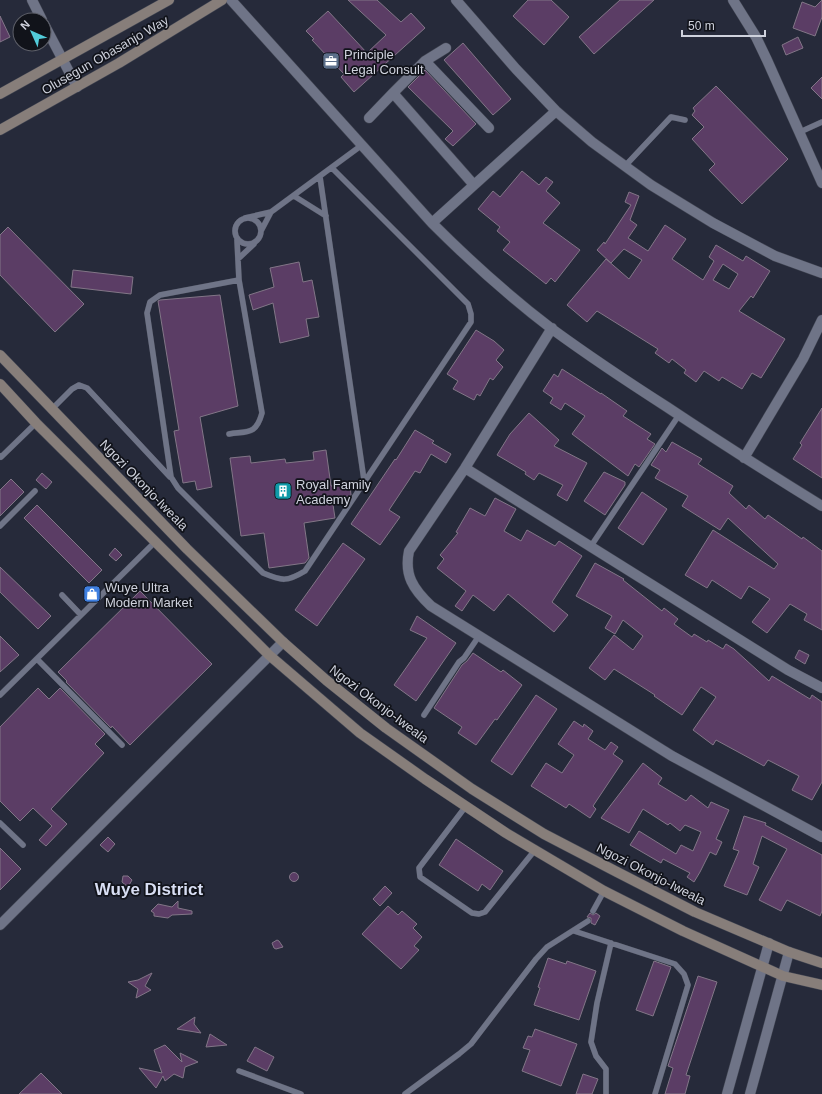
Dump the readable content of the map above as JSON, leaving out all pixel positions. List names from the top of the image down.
{
  "streets": {
    "street": ["Olusegun Obasanjo Way", "Ngozi Okonjo-Iweala"]
  },
  "districts": ["Wuye District"],
  "places": {
    "office": ["Principle Legal Consult"],
    "building": ["Royal Family Academy"],
    "shop": ["Wuye Ultra Modern Market"]
  },
  "scale_bar": "50 m",
  "north": "top left"
}
